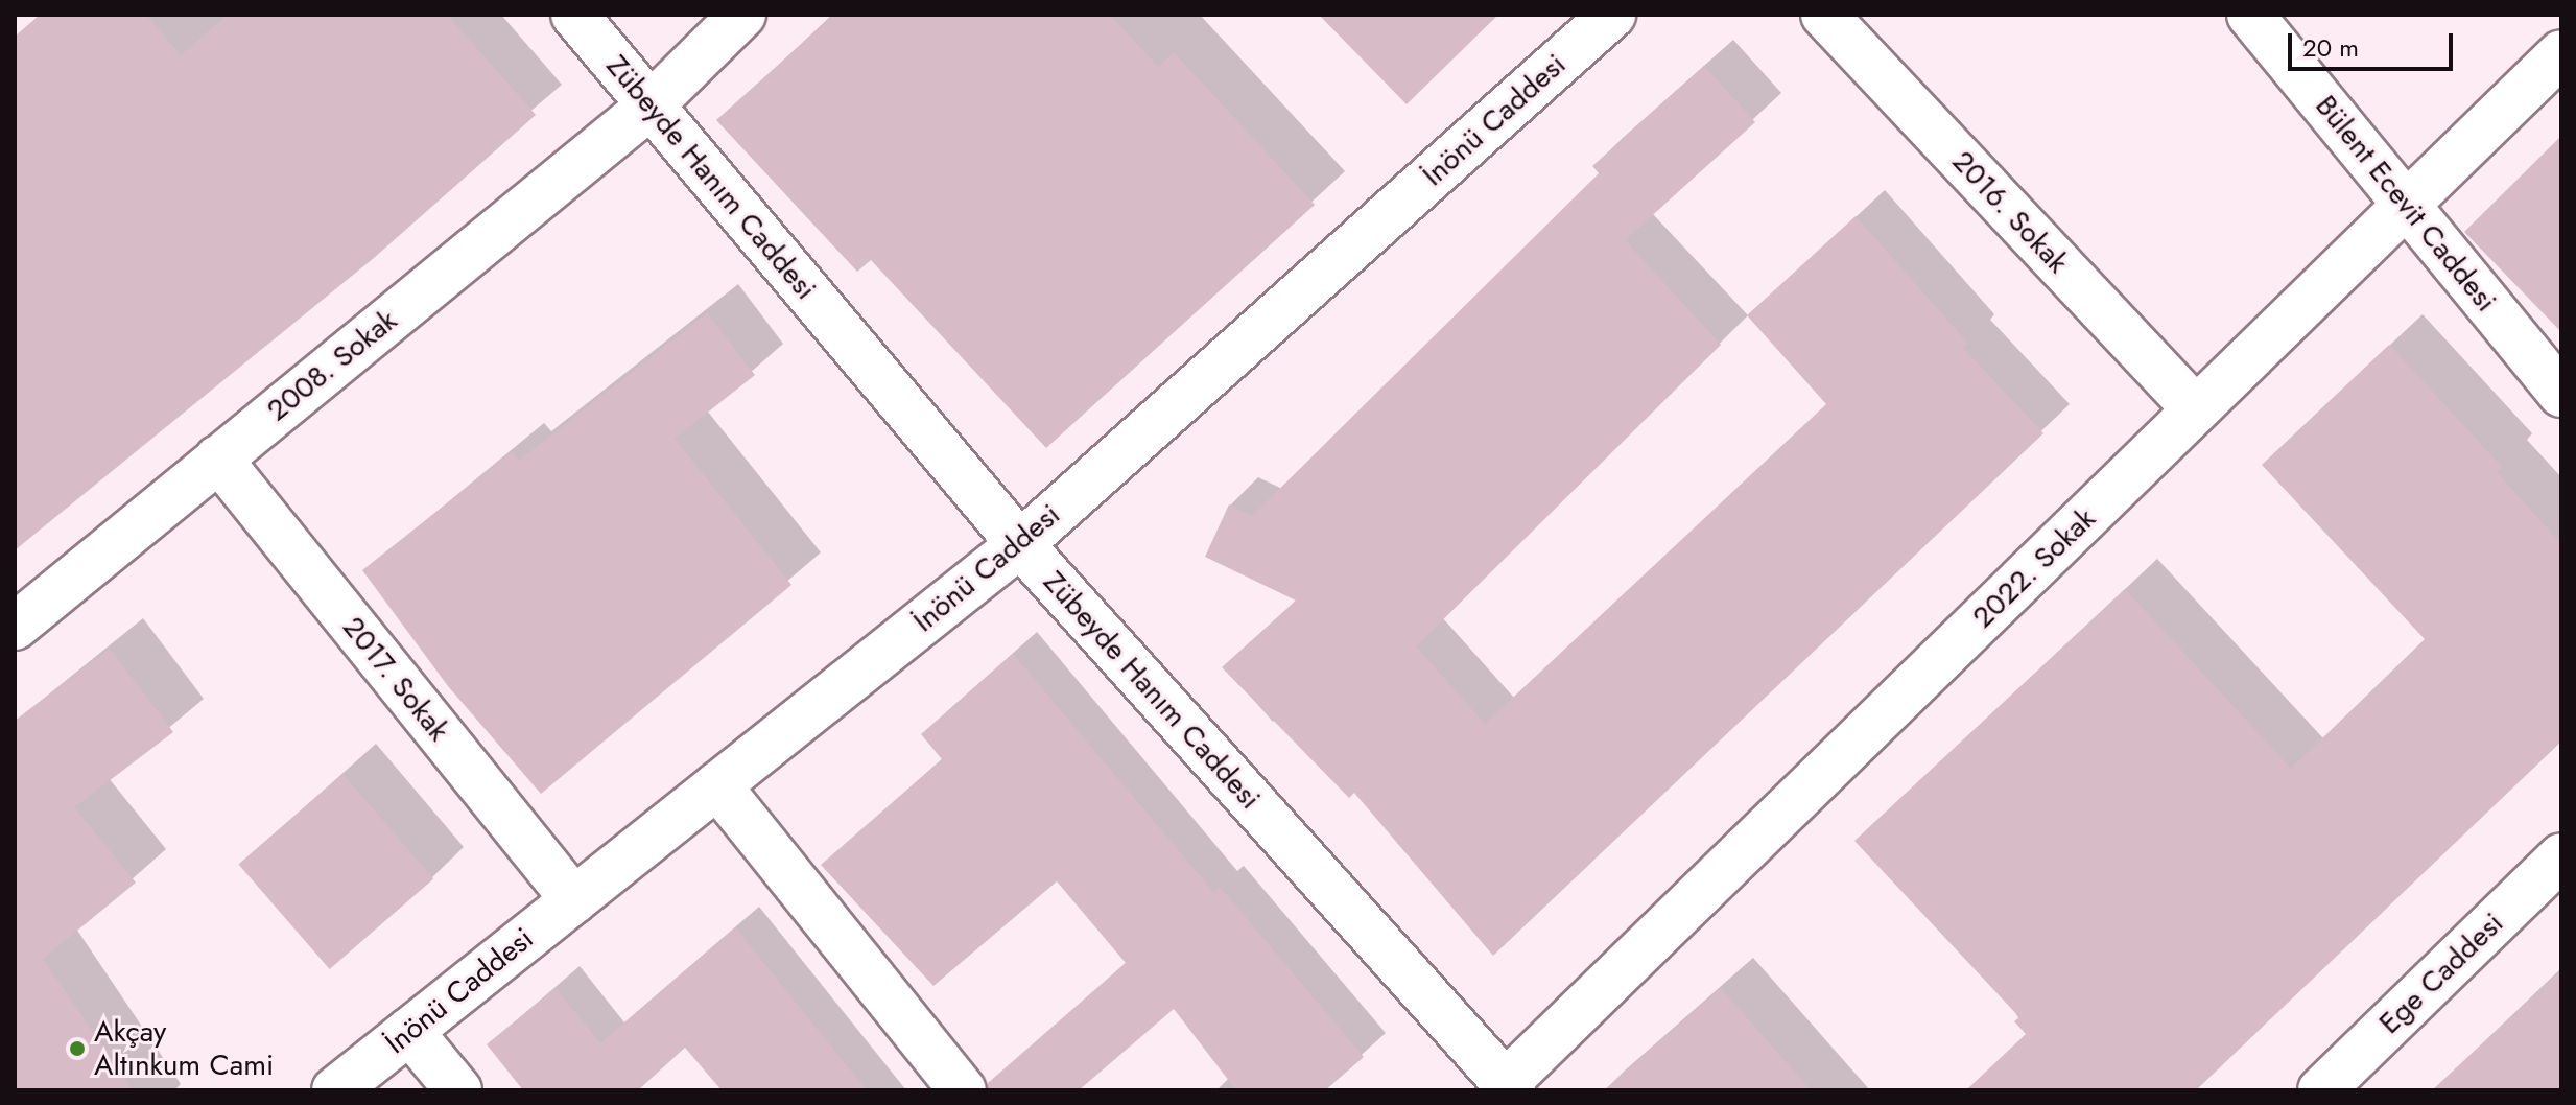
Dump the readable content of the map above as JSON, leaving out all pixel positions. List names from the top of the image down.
{
  "streets": {
    "street": [
      "İnönü Caddesi",
      "Zübeyde Hanım Caddesi",
      "Bülent Ecevit Caddesi",
      "2016. Sokak",
      "2008. Sokak",
      "2022. Sokak",
      "2017. Sokak",
      "Ege Caddesi"
    ]
  },
  "crossings": [
    ["İnönü Caddesi", "Zübeyde Hanım Caddesi"],
    ["İnönü Caddesi", "2017. Sokak"],
    ["Zübeyde Hanım Caddesi", "2008. Sokak"],
    ["Zübeyde Hanım Caddesi", "2022. Sokak"],
    ["Bülent Ecevit Caddesi", "2022. Sokak"],
    ["2016. Sokak", "2022. Sokak"],
    ["2008. Sokak", "2017. Sokak"]
  ],
  "places": ["Akçay Altınkum Cami"],
  "scale_bar": "20 m"
}
